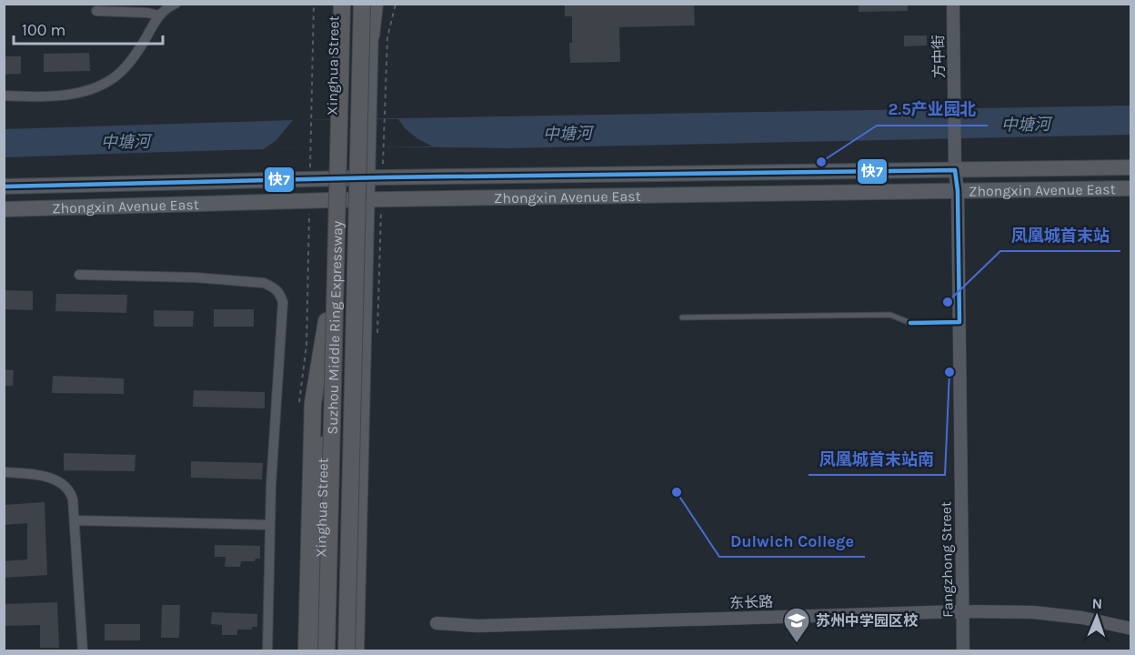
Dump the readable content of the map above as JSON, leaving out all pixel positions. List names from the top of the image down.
{
  "streets": {
    "highway": ["Suzhou Middle Ring Expressway"],
    "main road": ["Xinghua Street", "Zhongxin Avenue East"],
    "street": ["方中街", "Fangzhong Street", "东长路"]
  },
  "crossings": [
    ["方中街", "Fangzhong Street"],
    ["Xinghua Street", "Zhongxin Avenue East"],
    ["Zhongxin Avenue East", "Fangzhong Street"],
    ["Fangzhong Street", "东长路"]
  ],
  "water": ["中塘河"],
  "places": {
    "other": [
      "2.5产业园北",
      "凤凰城首末站",
      "凤凰城首末站南",
      "Dulwich College"
    ],
    "school or university": ["苏州中学园区校"]
  },
  "lines": ["transit line 快7"],
  "scale_bar": "100 m",
  "north": "top"
}
